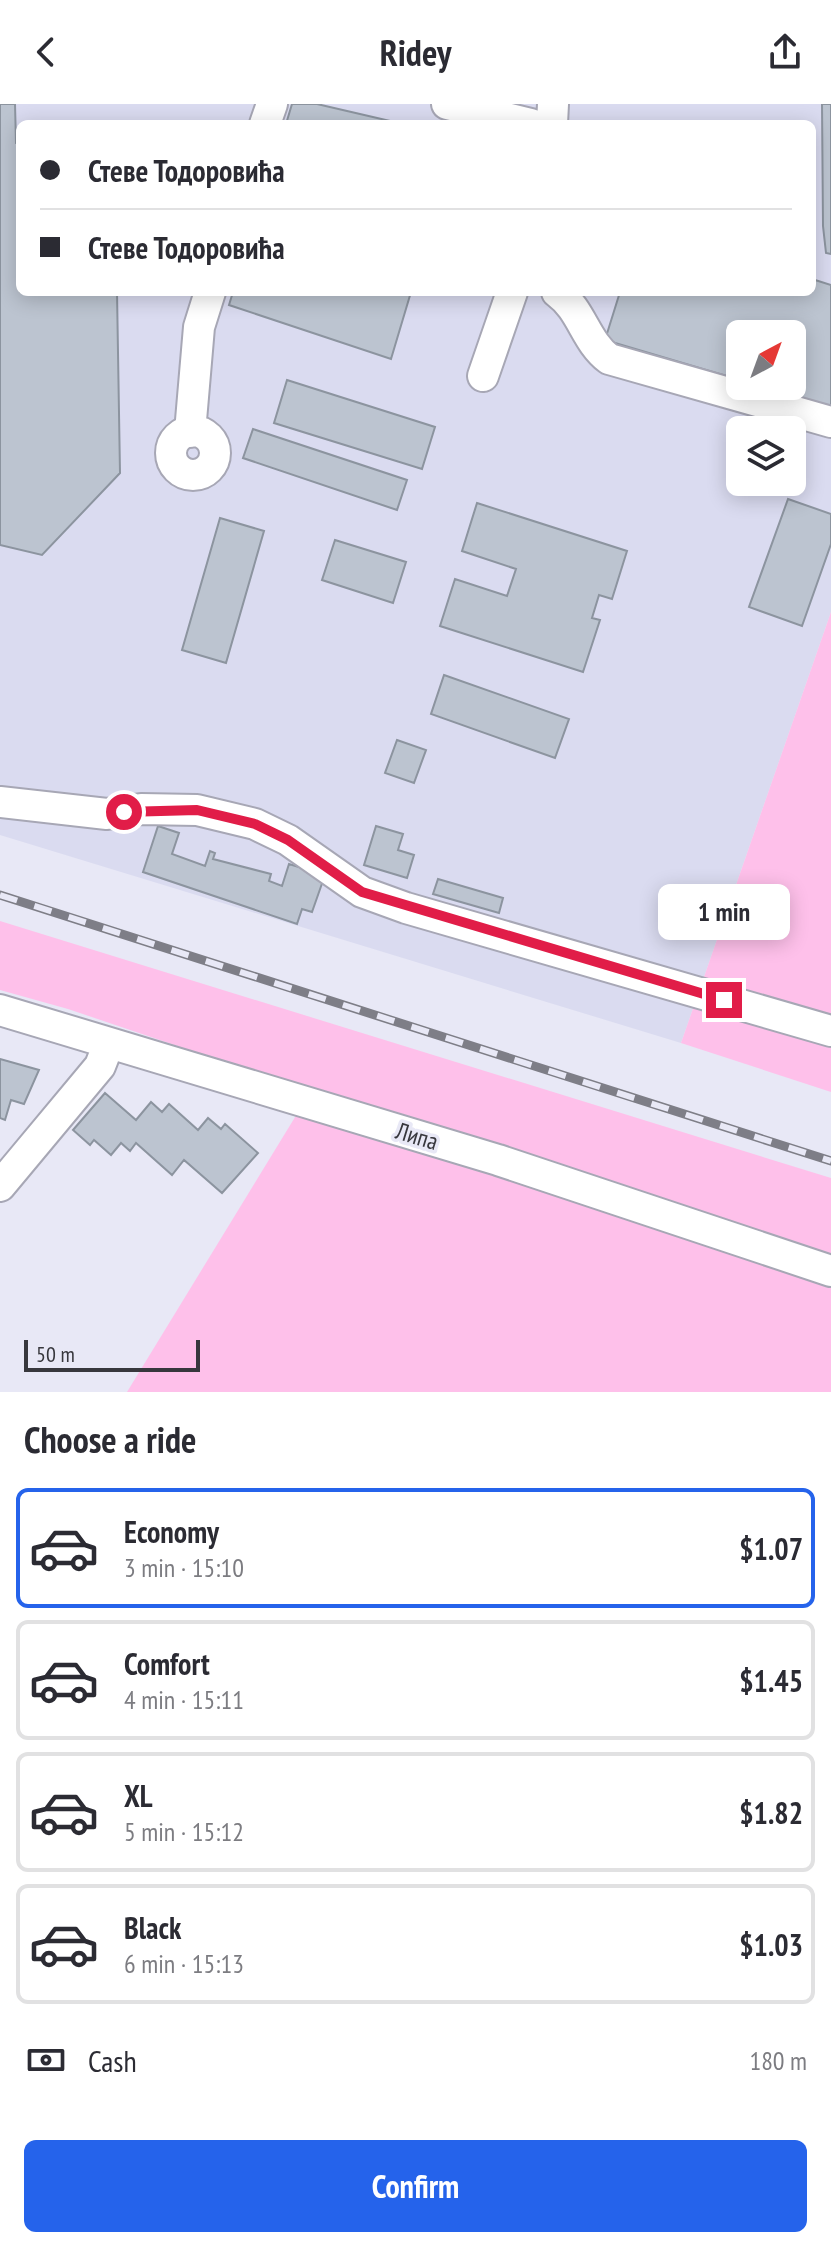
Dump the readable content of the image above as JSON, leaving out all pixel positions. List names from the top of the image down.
{
  "streets": {
    "street": ["Липа"]
  },
  "scale_bar": "50 m",
  "north": "top right",
  "page": {
    "header": "Ridey",
    "banner": ["Стеве Тодоровића", "Стеве Тодоровића"],
    "bubble": "1 min",
    "scale": "50 m",
    "heading": "Choose a ride",
    "list": [
      {
        "name": "Economy",
        "note": "3 min · 15:10",
        "value": "$1.07"
      },
      {
        "name": "Comfort",
        "note": "4 min · 15:11",
        "value": "$1.45"
      },
      {
        "name": "XL",
        "note": "5 min · 15:12",
        "value": "$1.82"
      },
      {
        "name": "Black",
        "note": "6 min · 15:13",
        "value": "$1.03"
      }
    ],
    "pay": ["Cash", "180 m"],
    "buttons": "Confirm"
  }
}
